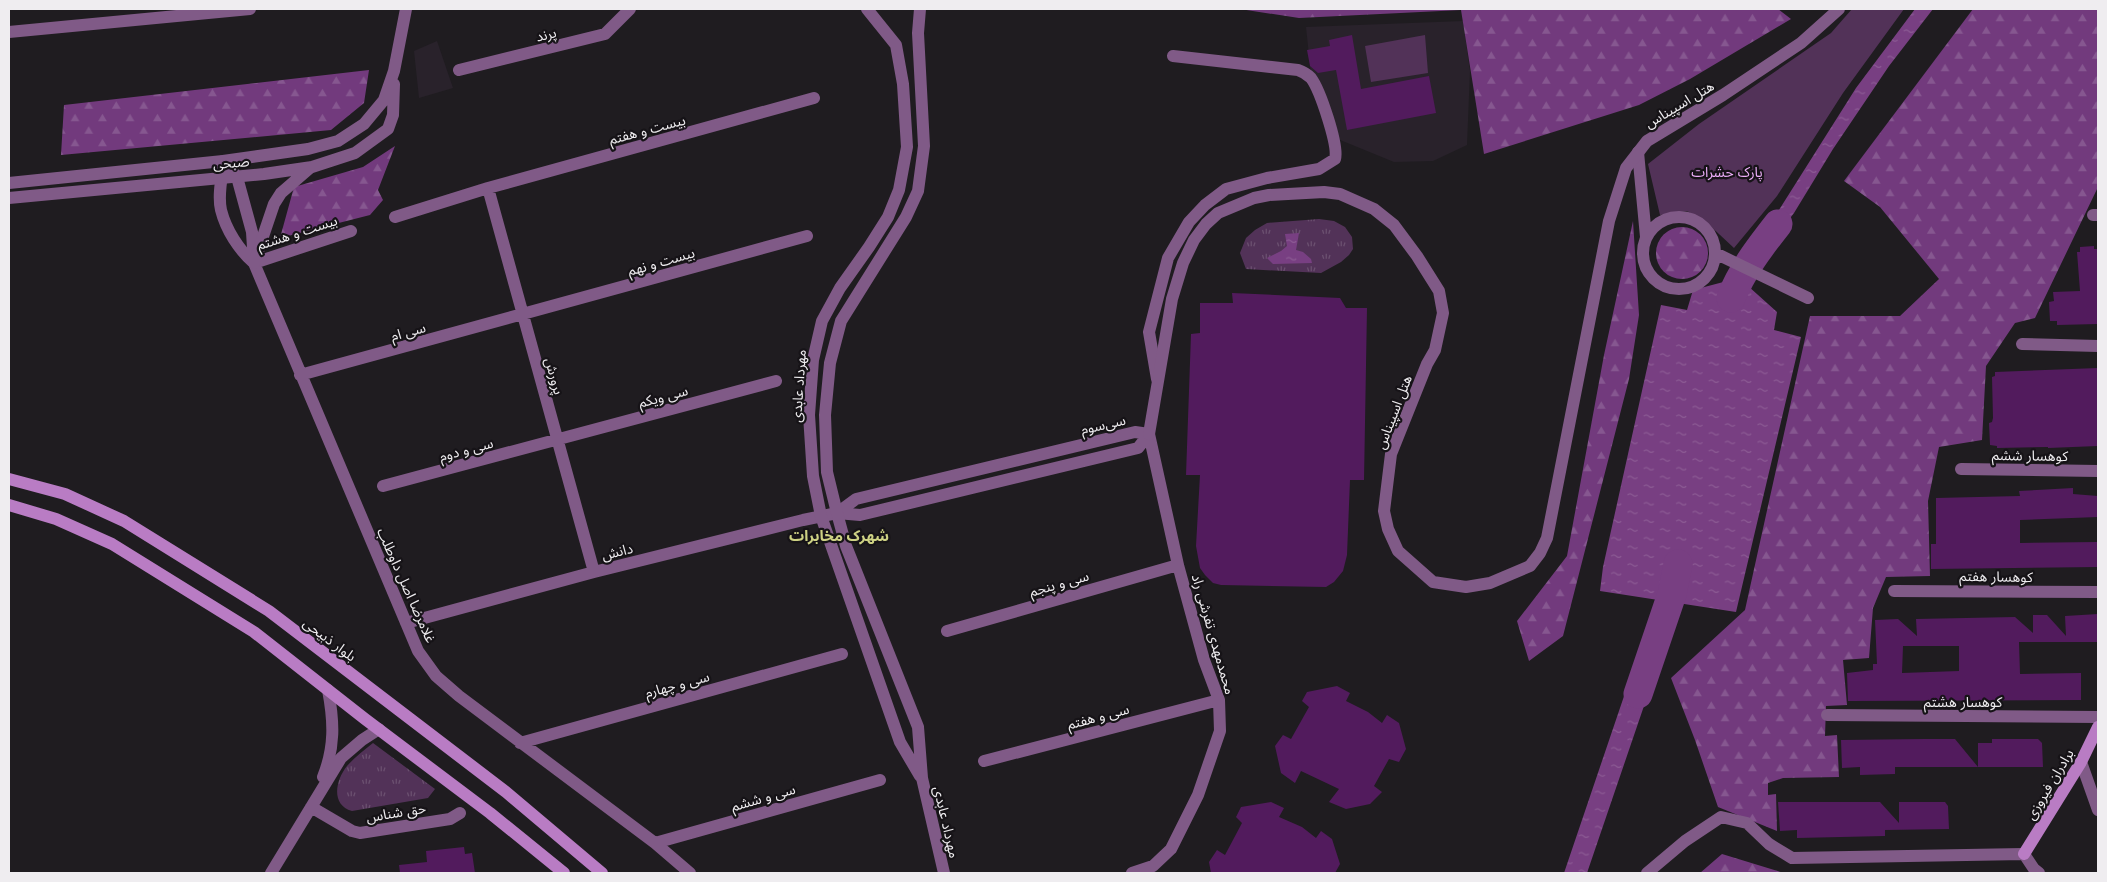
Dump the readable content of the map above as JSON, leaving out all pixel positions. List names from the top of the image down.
{
  "streets": {
    "main road": ["بلوار ذبیحی", "برادران فیروزی"],
    "street": [
      "پرند",
      "هتل اسپیناس",
      "بیست و هفتم",
      "صبحی",
      "بیست و هشتم",
      "بیست و نهم",
      "سی ام",
      "پرورش",
      "مهرداد عابدی",
      "سی ویکم",
      "سی‌سوم",
      "سی و دوم",
      "کوهسار ششم",
      "دانش",
      "کوهسار هفتم",
      "سی و پنجم",
      "غلامرضا اصل داوطلب",
      "محمدمهدی تفرشی راد",
      "سی و چهارم",
      "کوهسار هشتم",
      "سی و هفتم",
      "سی و ششم",
      "حق شناس"
    ]
  },
  "crossings": [
    ["هتل اسپیناس", "سی‌سوم"],
    ["هتل اسپیناس", "محمدمهدی تفرشی راد"],
    ["بیست و هفتم", "پرورش"],
    ["صبحی", "غلامرضا اصل داوطلب"],
    ["بیست و هشتم", "غلامرضا اصل داوطلب"],
    ["بیست و نهم", "سی ام"],
    ["بیست و نهم", "پرورش"],
    ["سی ام", "پرورش"],
    ["سی ام", "غلامرضا اصل داوطلب"],
    ["پرورش", "سی ویکم"],
    ["پرورش", "سی و دوم"],
    ["پرورش", "دانش"],
    ["مهرداد عابدی", "سی‌سوم"],
    ["مهرداد عابدی", "دانش"],
    ["سی ویکم", "سی و دوم"],
    ["سی‌سوم", "دانش"],
    ["سی‌سوم", "محمدمهدی تفرشی راد"],
    ["دانش", "غلامرضا اصل داوطلب"],
    ["سی و پنجم", "محمدمهدی تفرشی راد"],
    ["غلامرضا اصل داوطلب", "سی و چهارم"],
    ["غلامرضا اصل داوطلب", "سی و ششم"],
    ["محمدمهدی تفرشی راد", "سی و هفتم"]
  ],
  "districts": ["شهرک مخابرات"],
  "parks": ["پارک حشرات"]
}
